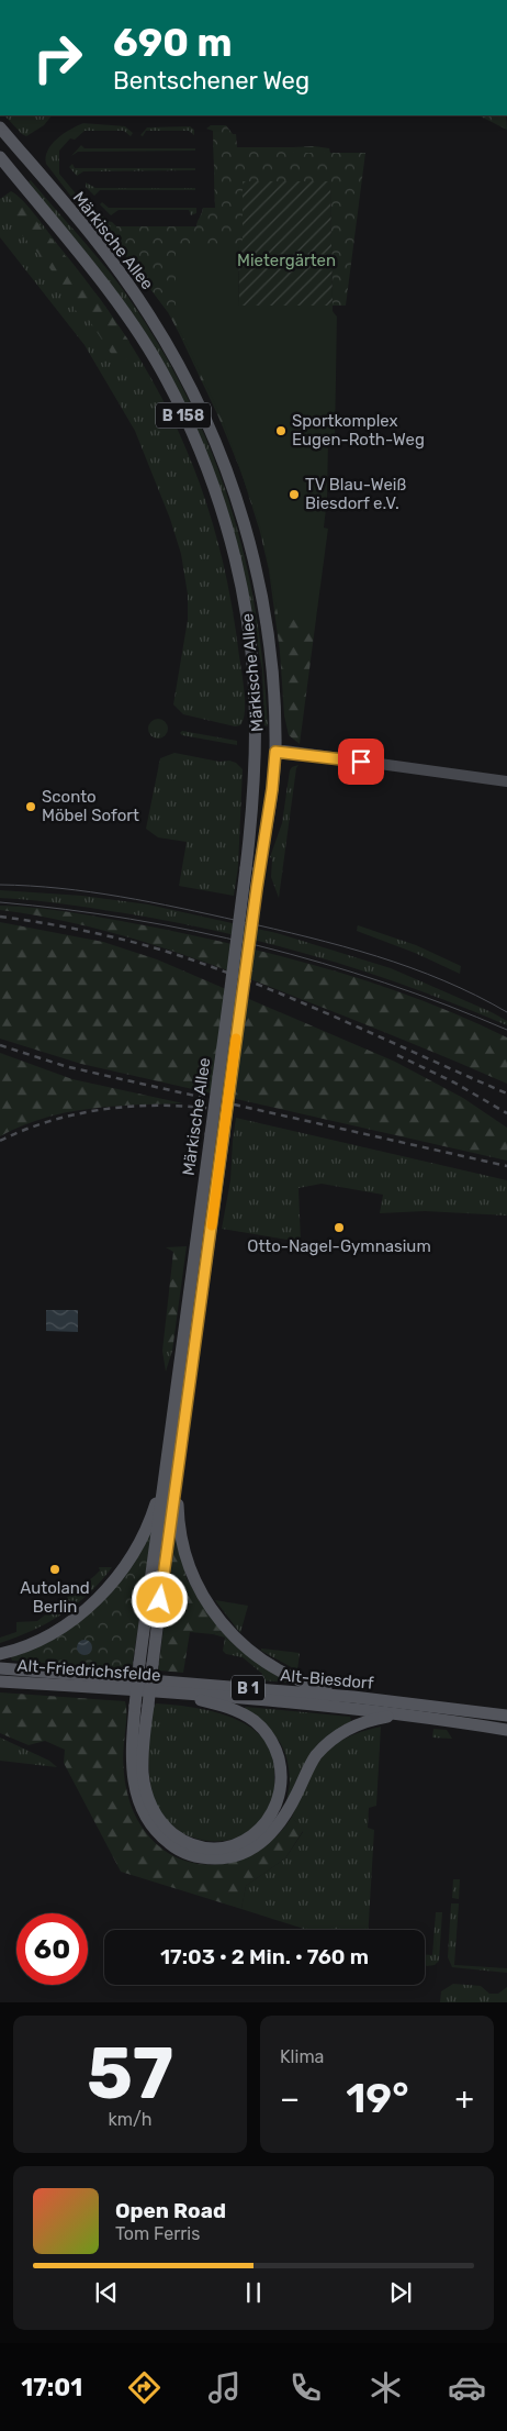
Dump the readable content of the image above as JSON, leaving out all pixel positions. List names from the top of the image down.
{
  "streets": {
    "main road": [
      "Märkische Allee",
      "B 158",
      "Alt-Friedrichsfelde",
      "Alt-Biesdorf",
      "B 1"
    ]
  },
  "crossings": [
    ["Alt-Friedrichsfelde", "Alt-Biesdorf"]
  ],
  "parks": ["Mietergärten"],
  "places": [
    "Sportkomplex Eugen-Roth-Weg",
    "TV Blau-Weiß Biesdorf e.V.",
    "Sconto Möbel Sofort",
    "Otto-Nagel-Gymnasium",
    "Autoland Berlin"
  ],
  "page": {
    "turn": ["690 m", "Bentschener Weg"],
    "limit": "60",
    "trip": "17:03 · 2 Min. · 760 m",
    "tile": [
      ["57", "km/h"],
      "Klima"
    ],
    "heat": ["−", "19°", "+"],
    "song": ["Open Road", "Tom Ferris"],
    "tabs": "17:01"
  }
}
